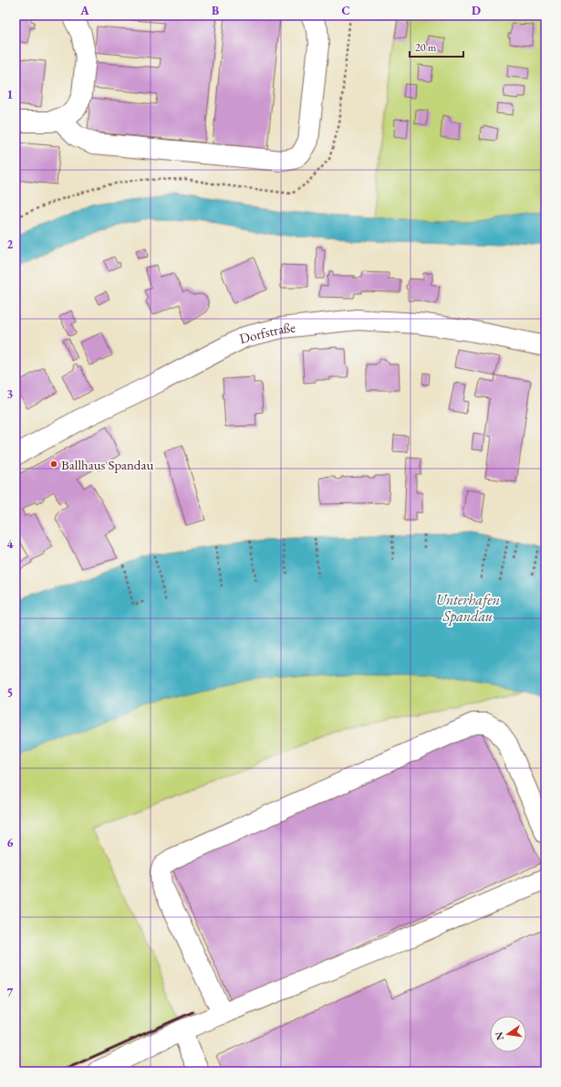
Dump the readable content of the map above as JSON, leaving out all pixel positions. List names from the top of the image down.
{
  "streets": {
    "street": ["Dorfstraße"]
  },
  "water": ["Unterhafen Spandau"],
  "places": ["Ballhaus Spandau"],
  "scale_bar": "20 m",
  "north": "left",
  "grid": {
    "columns": [
      "A",
      "B",
      "C",
      "D"
    ],
    "rows": [
      "1",
      "2",
      "3",
      "4",
      "5",
      "6",
      "7"
    ]
  }
}
